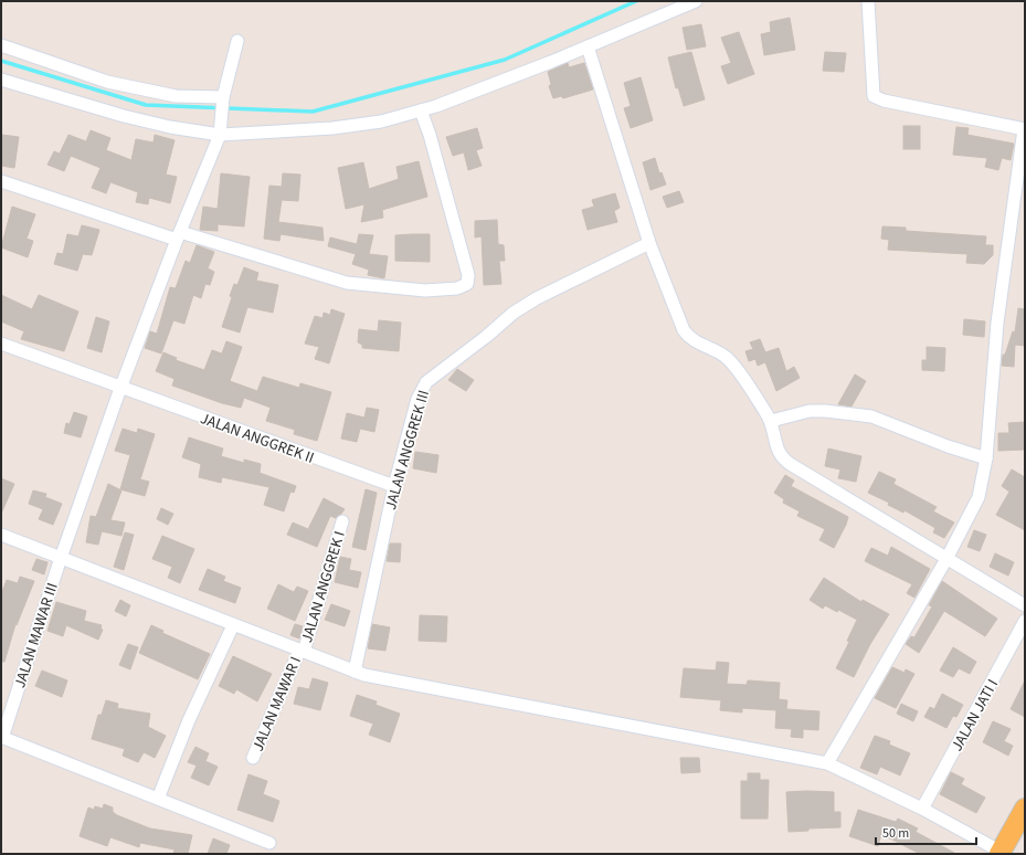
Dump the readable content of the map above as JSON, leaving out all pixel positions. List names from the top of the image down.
{
  "streets": {
    "street": [
      "JALAN ANGGREK II",
      "JALAN ANGGREK III",
      "JALAN ANGGREK I",
      "JALAN MAWAR III",
      "JALAN MAWAR I",
      "JALAN JATI I"
    ]
  },
  "crossings": [
    ["JALAN ANGGREK II", "JALAN ANGGREK III"],
    ["JALAN ANGGREK II", "JALAN MAWAR III"],
    ["JALAN ANGGREK I", "JALAN MAWAR I"]
  ],
  "scale_bar": "50 m"
}
